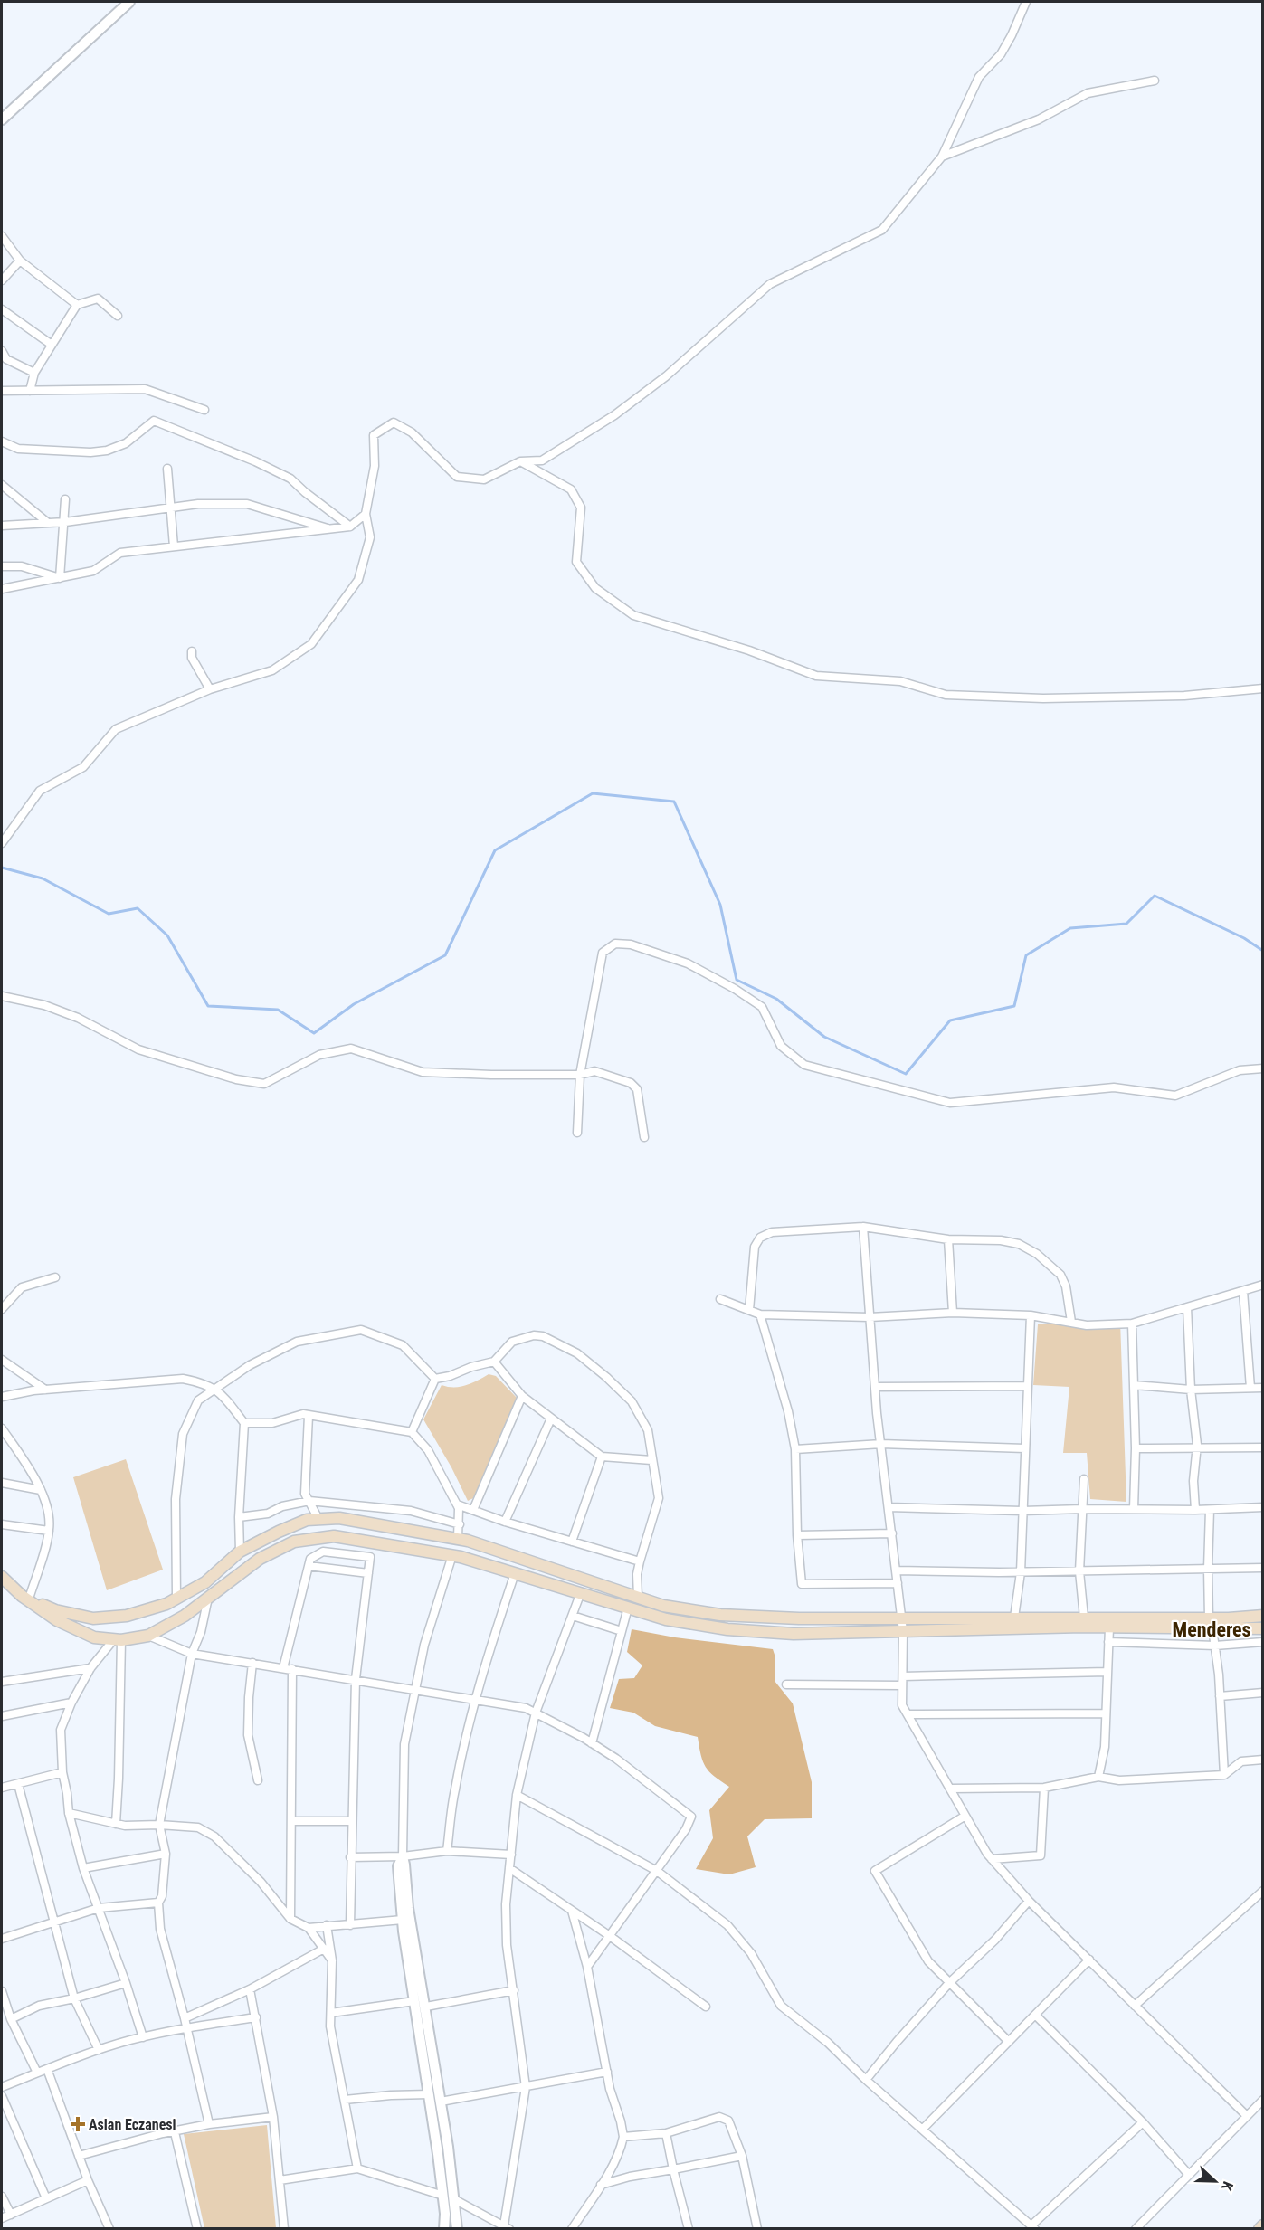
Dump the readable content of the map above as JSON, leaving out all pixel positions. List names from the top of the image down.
{
  "districts": ["Menderes"],
  "places": {
    "health": ["Aslan Eczanesi"]
  },
  "north": "right"
}
